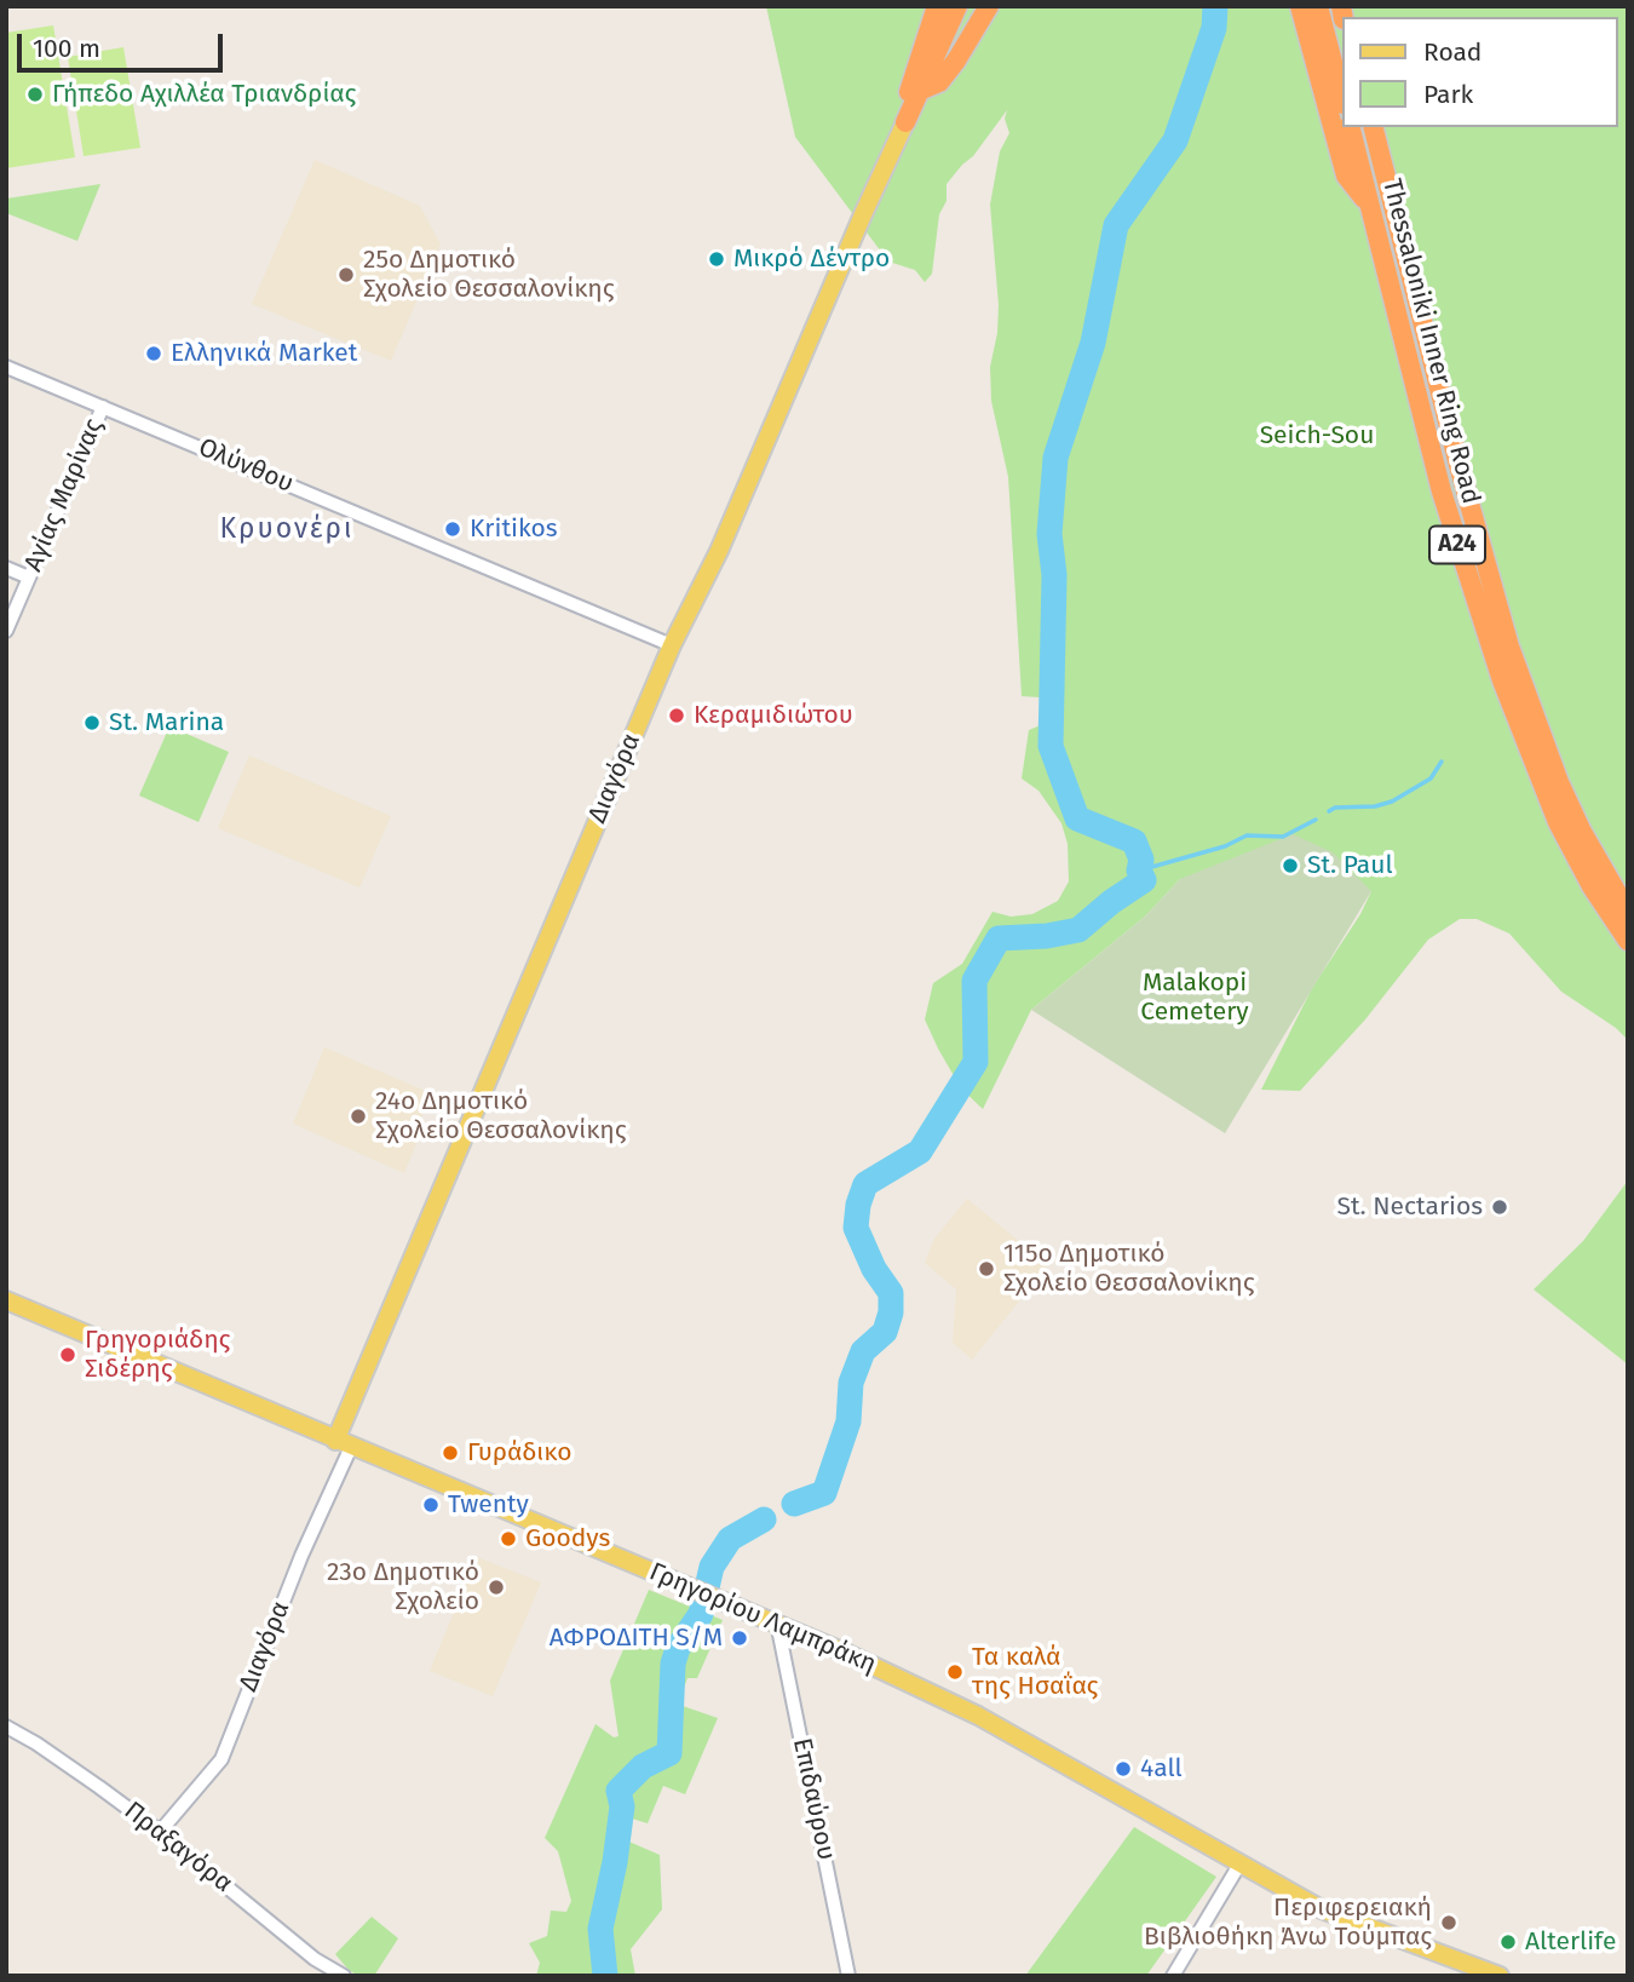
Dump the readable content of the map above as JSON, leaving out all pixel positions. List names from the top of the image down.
{
  "streets": {
    "highway": ["Thessaloniki Inner Ring Road", "Α24"],
    "main road": ["Διαγόρα", "Γρηγορίου Λαμπράκη"],
    "street": [
      "Ολύνθου",
      "Αγίας Μαρίνας",
      "Επιδαύρου",
      "Πραξαγόρα"
    ]
  },
  "crossings": [
    ["Ολύνθου", "Αγίας Μαρίνας"],
    ["Ολύνθου", "Διαγόρα"],
    ["Διαγόρα", "Γρηγορίου Λαμπράκη"],
    ["Διαγόρα", "Πραξαγόρα"],
    ["Γρηγορίου Λαμπράκη", "Επιδαύρου"]
  ],
  "districts": ["Κρυονέρι"],
  "parks": ["Seich-Sou", "Malakopi Cemetery"],
  "places": [
    "Γήπεδο Αχιλλέα Τριανδρίας",
    "Μικρό Δέντρο",
    "25ο Δημοτικό Σχολείο Θεσσαλονίκης",
    "Ελληνικά Market",
    "Kritikos",
    "Κεραμιδιώτου",
    "St. Marina",
    "St. Paul",
    "24ο Δημοτικό Σχολείο Θεσσαλονίκης",
    "St. Nectarios",
    "115o Δημοτικό Σχολείο Θεσσαλονίκης",
    "Γρηγοριάδης Σιδέρης",
    "Γυράδικο",
    "Twenty",
    "Goodys",
    "23ο Δημοτικό Σχολείο",
    "ΑΦΡΟΔΙΤΗ S/M",
    "Τα καλά της Ησαΐας",
    "4all",
    "Περιφερειακή Βιβλιοθήκη Άνω Τούμπας",
    "Alterlife"
  ],
  "legend": ["Road", "Park"],
  "scale_bar": "100 m"
}
